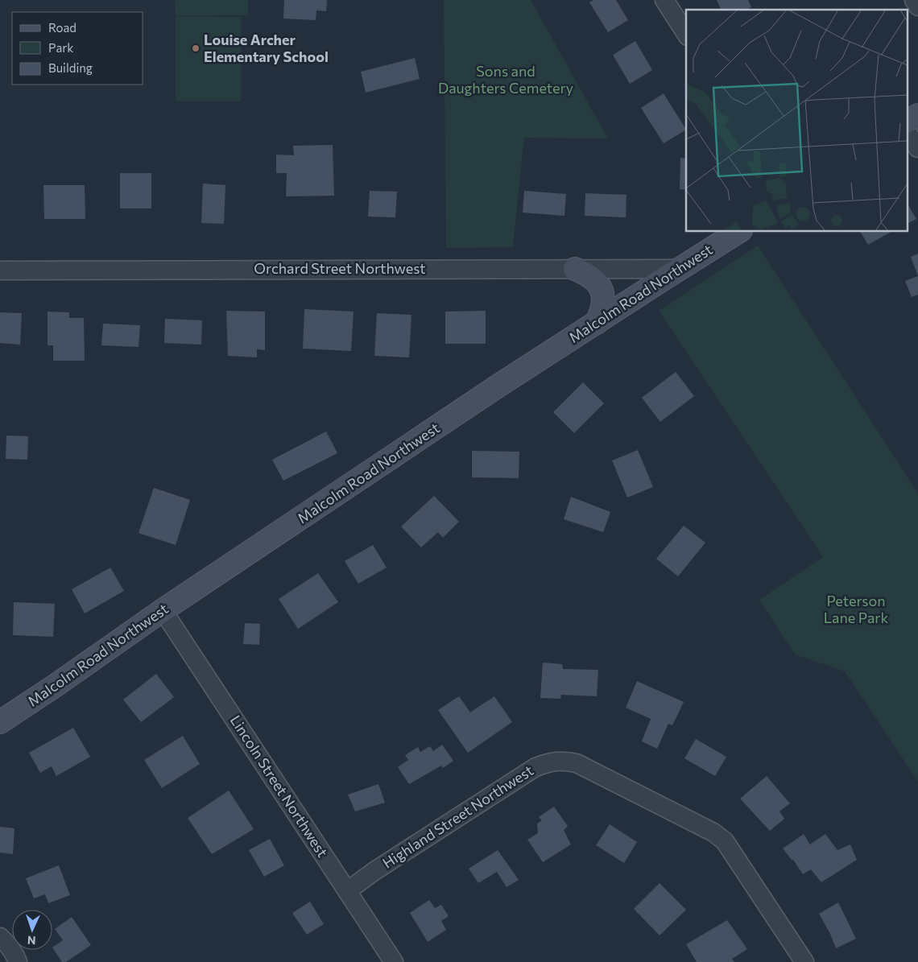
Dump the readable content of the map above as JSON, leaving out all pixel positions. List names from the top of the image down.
{
  "streets": {
    "main road": ["Malcolm Road Northwest"],
    "street": ["Orchard Street Northwest", "Lincoln Street Northwest", "Highland Street Northwest"]
  },
  "crossings": [
    ["Orchard Street Northwest", "Malcolm Road Northwest"],
    ["Malcolm Road Northwest", "Lincoln Street Northwest"],
    ["Lincoln Street Northwest", "Highland Street Northwest"]
  ],
  "parks": ["Sons and Daughters Cemetery", "Peterson Lane Park"],
  "places": ["Louise Archer Elementary School"],
  "legend": ["Road", "Park", "Building"],
  "north": "bottom"
}
